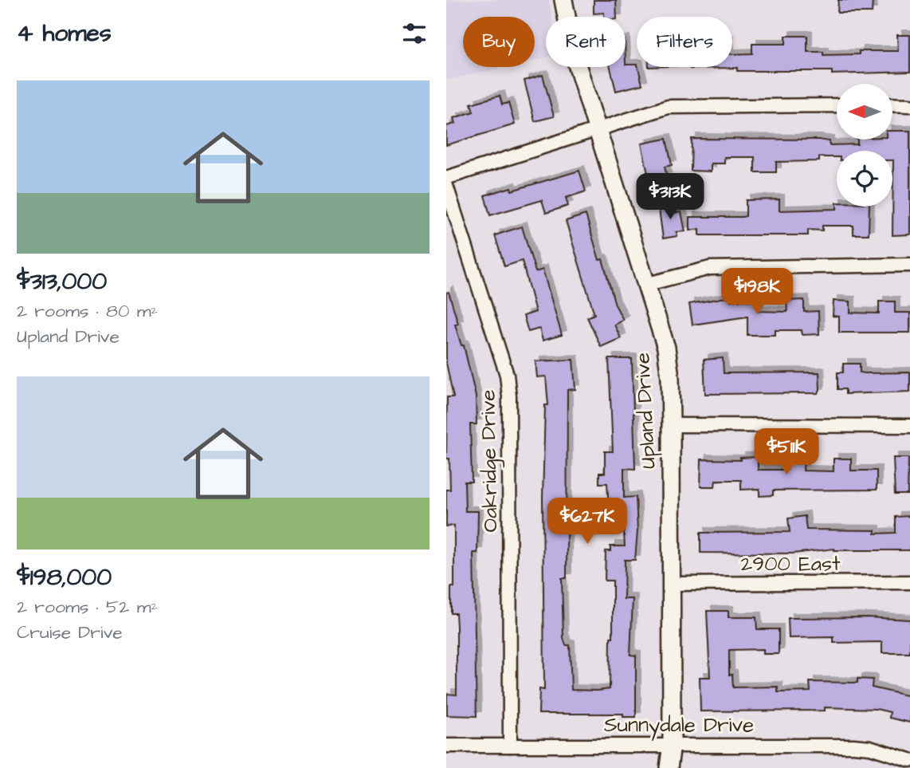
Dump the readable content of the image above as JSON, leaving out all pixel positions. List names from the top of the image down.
{
  "streets": {
    "street": [
      "Upland Drive",
      "Oakridge Drive",
      "2900 East",
      "Sunnydale Drive"
    ]
  },
  "crossings": [
    ["Upland Drive", "2900 East"],
    ["Upland Drive", "Sunnydale Drive"],
    ["Oakridge Drive", "Sunnydale Drive"]
  ],
  "north": "left",
  "page": {
    "heading": "4 homes",
    "chip": ["Buy", "Rent", "Filters"],
    "list": [
      {
        "name": "$313,000",
        "note": "2 rooms · 80 m² · Upland Drive"
      },
      {
        "name": "$198,000",
        "note": "2 rooms · 52 m² · Cruise Drive"
      }
    ],
    "price": [
      "$313K",
      "$198K",
      "$511K",
      "$627K"
    ]
  }
}
